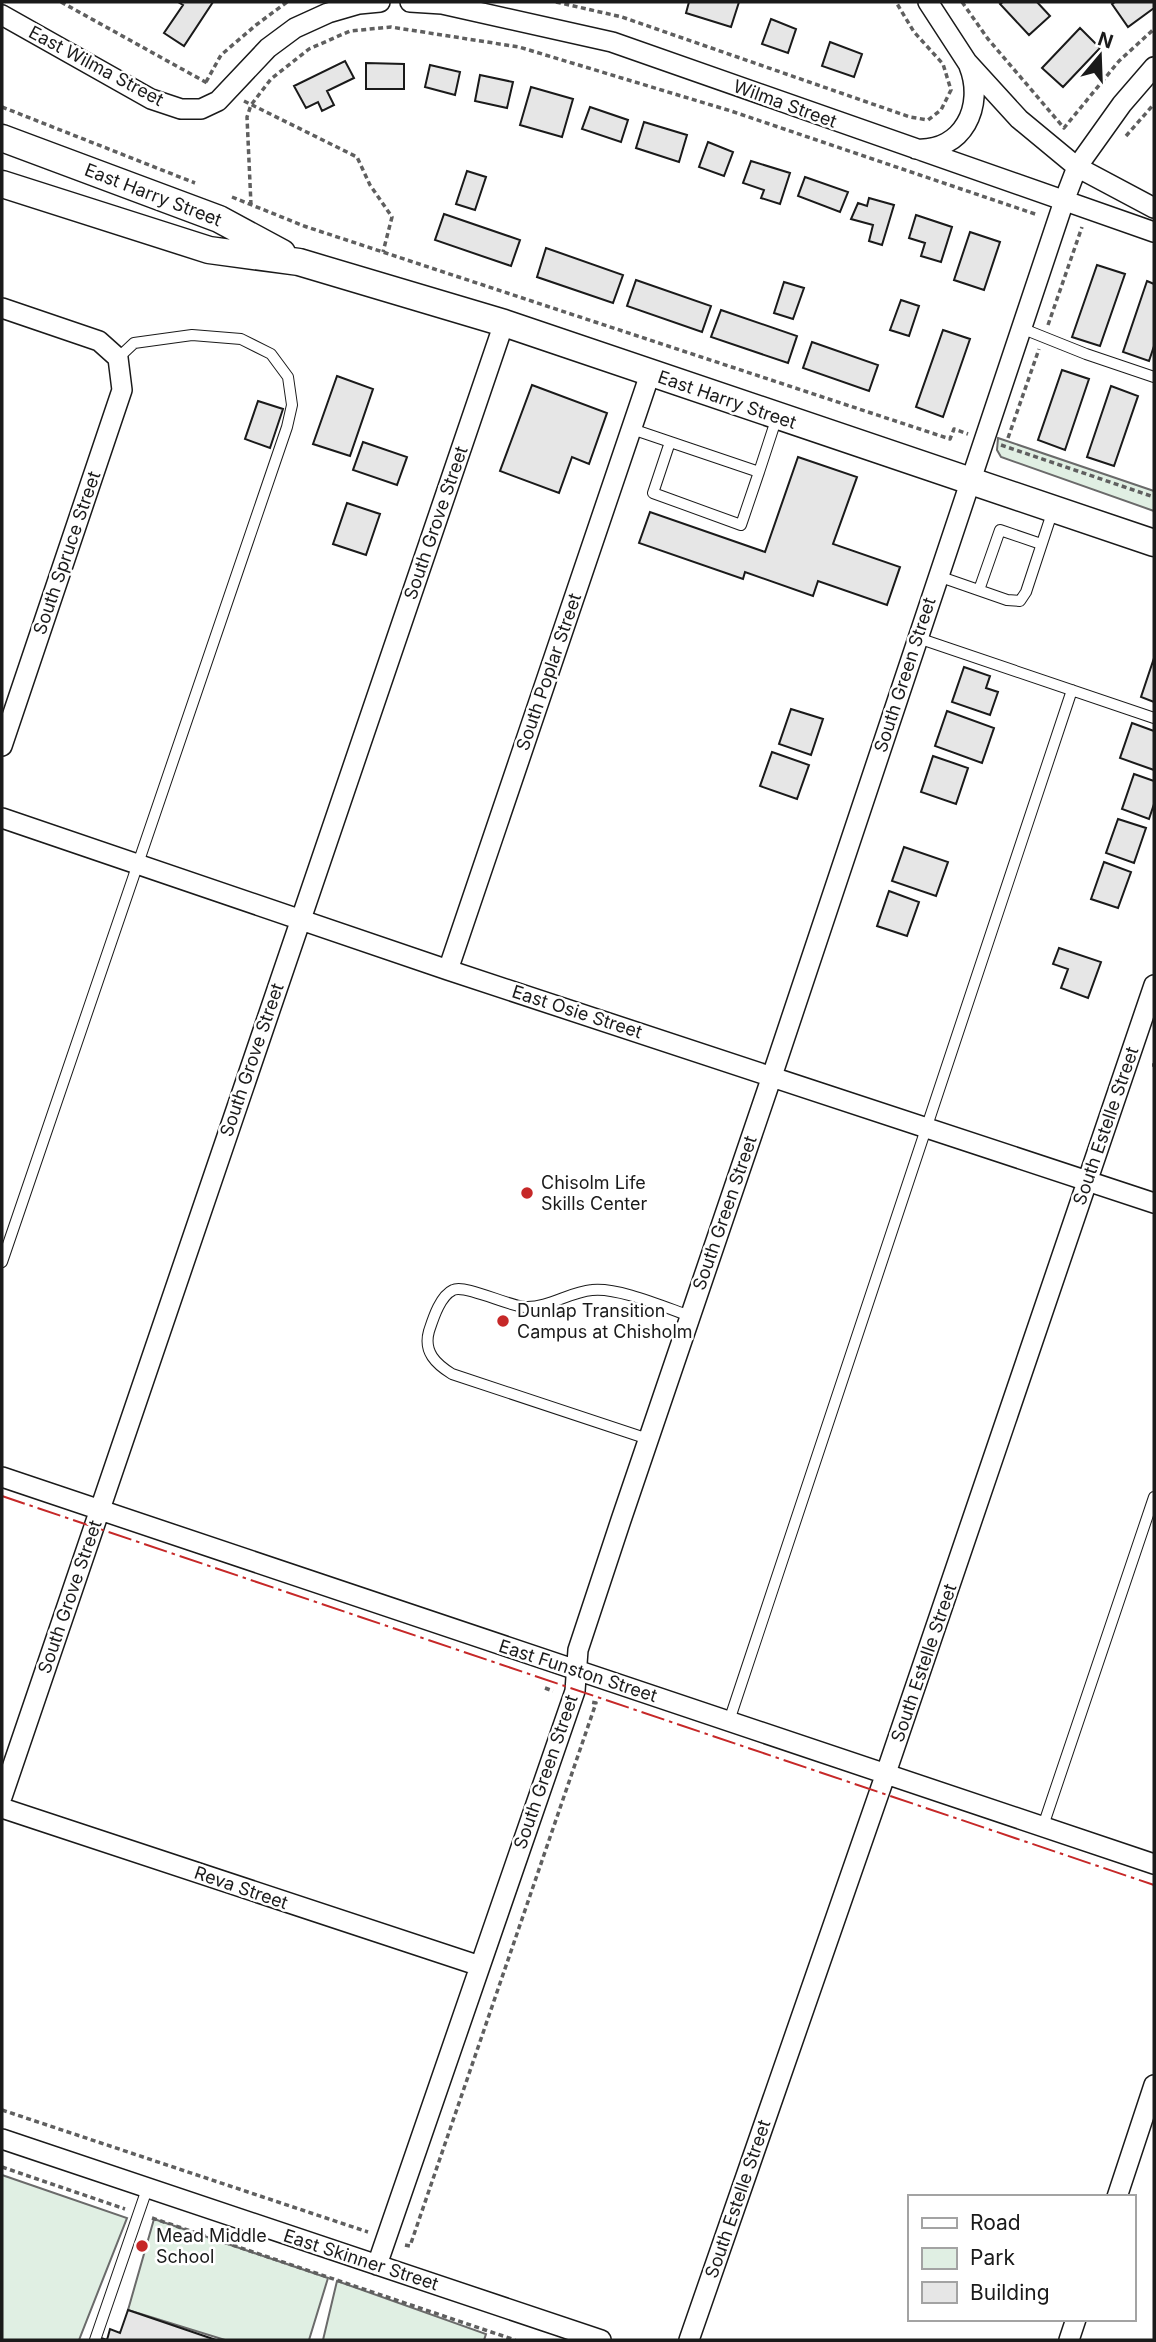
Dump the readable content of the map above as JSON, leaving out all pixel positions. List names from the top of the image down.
{
  "streets": {
    "main road": ["East Harry Street"],
    "street": [
      "East Wilma Street",
      "Wilma Street",
      "South Grove Street",
      "South Spruce Street",
      "South Poplar Street",
      "South Green Street",
      "East Osie Street",
      "South Estelle Street",
      "East Funston Street",
      "Reva Street",
      "East Skinner Street"
    ]
  },
  "crossings": [
    ["Wilma Street", "South Green Street"],
    ["East Harry Street", "South Grove Street"],
    ["East Harry Street", "South Poplar Street"],
    ["East Harry Street", "South Green Street"],
    ["South Grove Street", "East Osie Street"],
    ["South Grove Street", "East Funston Street"],
    ["South Poplar Street", "East Osie Street"],
    ["South Green Street", "East Osie Street"],
    ["South Green Street", "East Funston Street"],
    ["South Green Street", "Reva Street"],
    ["South Green Street", "East Skinner Street"],
    ["East Osie Street", "South Estelle Street"],
    ["South Estelle Street", "East Funston Street"]
  ],
  "places": ["Chisolm Life Skills Center", "Dunlap Transition Campus at Chisholm", "Mead Middle School"],
  "legend": ["Road", "Park", "Building"],
  "north": "top"
}
